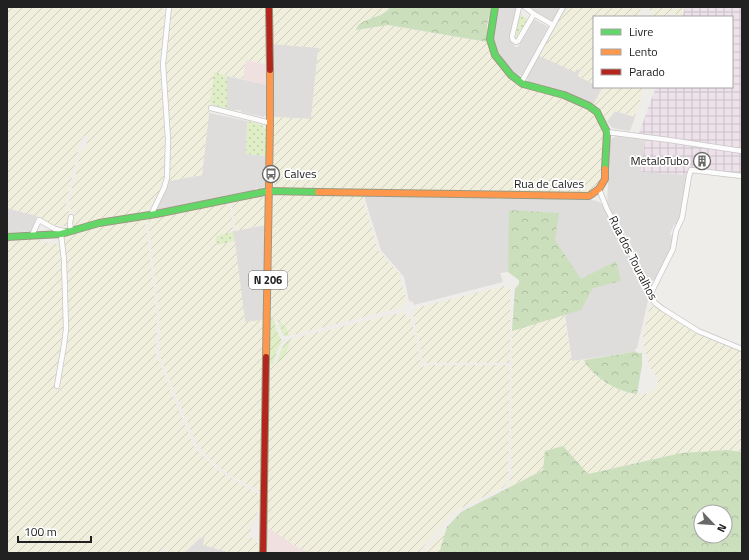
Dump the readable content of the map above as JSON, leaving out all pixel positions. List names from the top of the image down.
{
  "streets": {
    "street": ["Rua de Calves", "Rua dos Touralhos", "N 206"]
  },
  "crossings": [
    ["Rua de Calves", "Rua dos Touralhos"],
    ["Rua de Calves", "N 206"]
  ],
  "places": {
    "building": ["MetaloTubo"],
    "bus stop": ["Calves"]
  },
  "legend": ["Livre", "Lento", "Parado"],
  "scale_bar": "100 m",
  "north": "bottom right"
}
